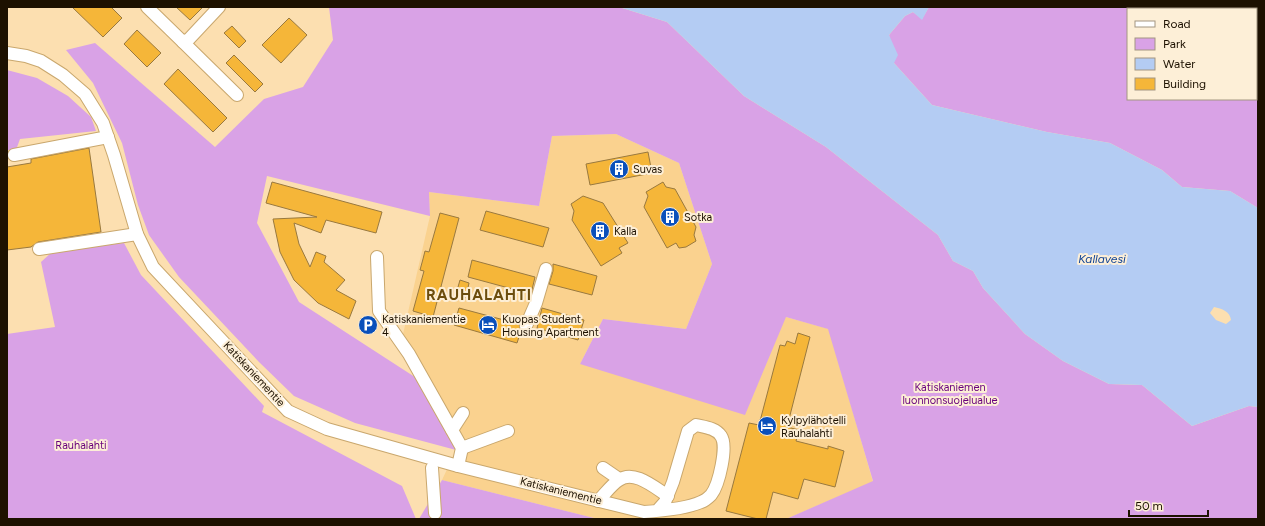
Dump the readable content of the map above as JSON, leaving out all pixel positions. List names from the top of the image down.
{
  "streets": {
    "street": ["Katiskaniementie"]
  },
  "districts": ["RAUHALAHTI"],
  "water": ["Kallavesi"],
  "parks": ["Katiskaniemen luonnonsuojelualue", "Rauhalahti"],
  "places": {
    "building": ["Suvas", "Sotka", "Kalla"],
    "parking": ["Katiskaniementie 4"],
    "hotel": ["Kuopas Student Housing Apartment", "Kylpylähotelli Rauhalahti"]
  },
  "legend": [
    "Road",
    "Park",
    "Water",
    "Building"
  ],
  "scale_bar": "50 m"
}
